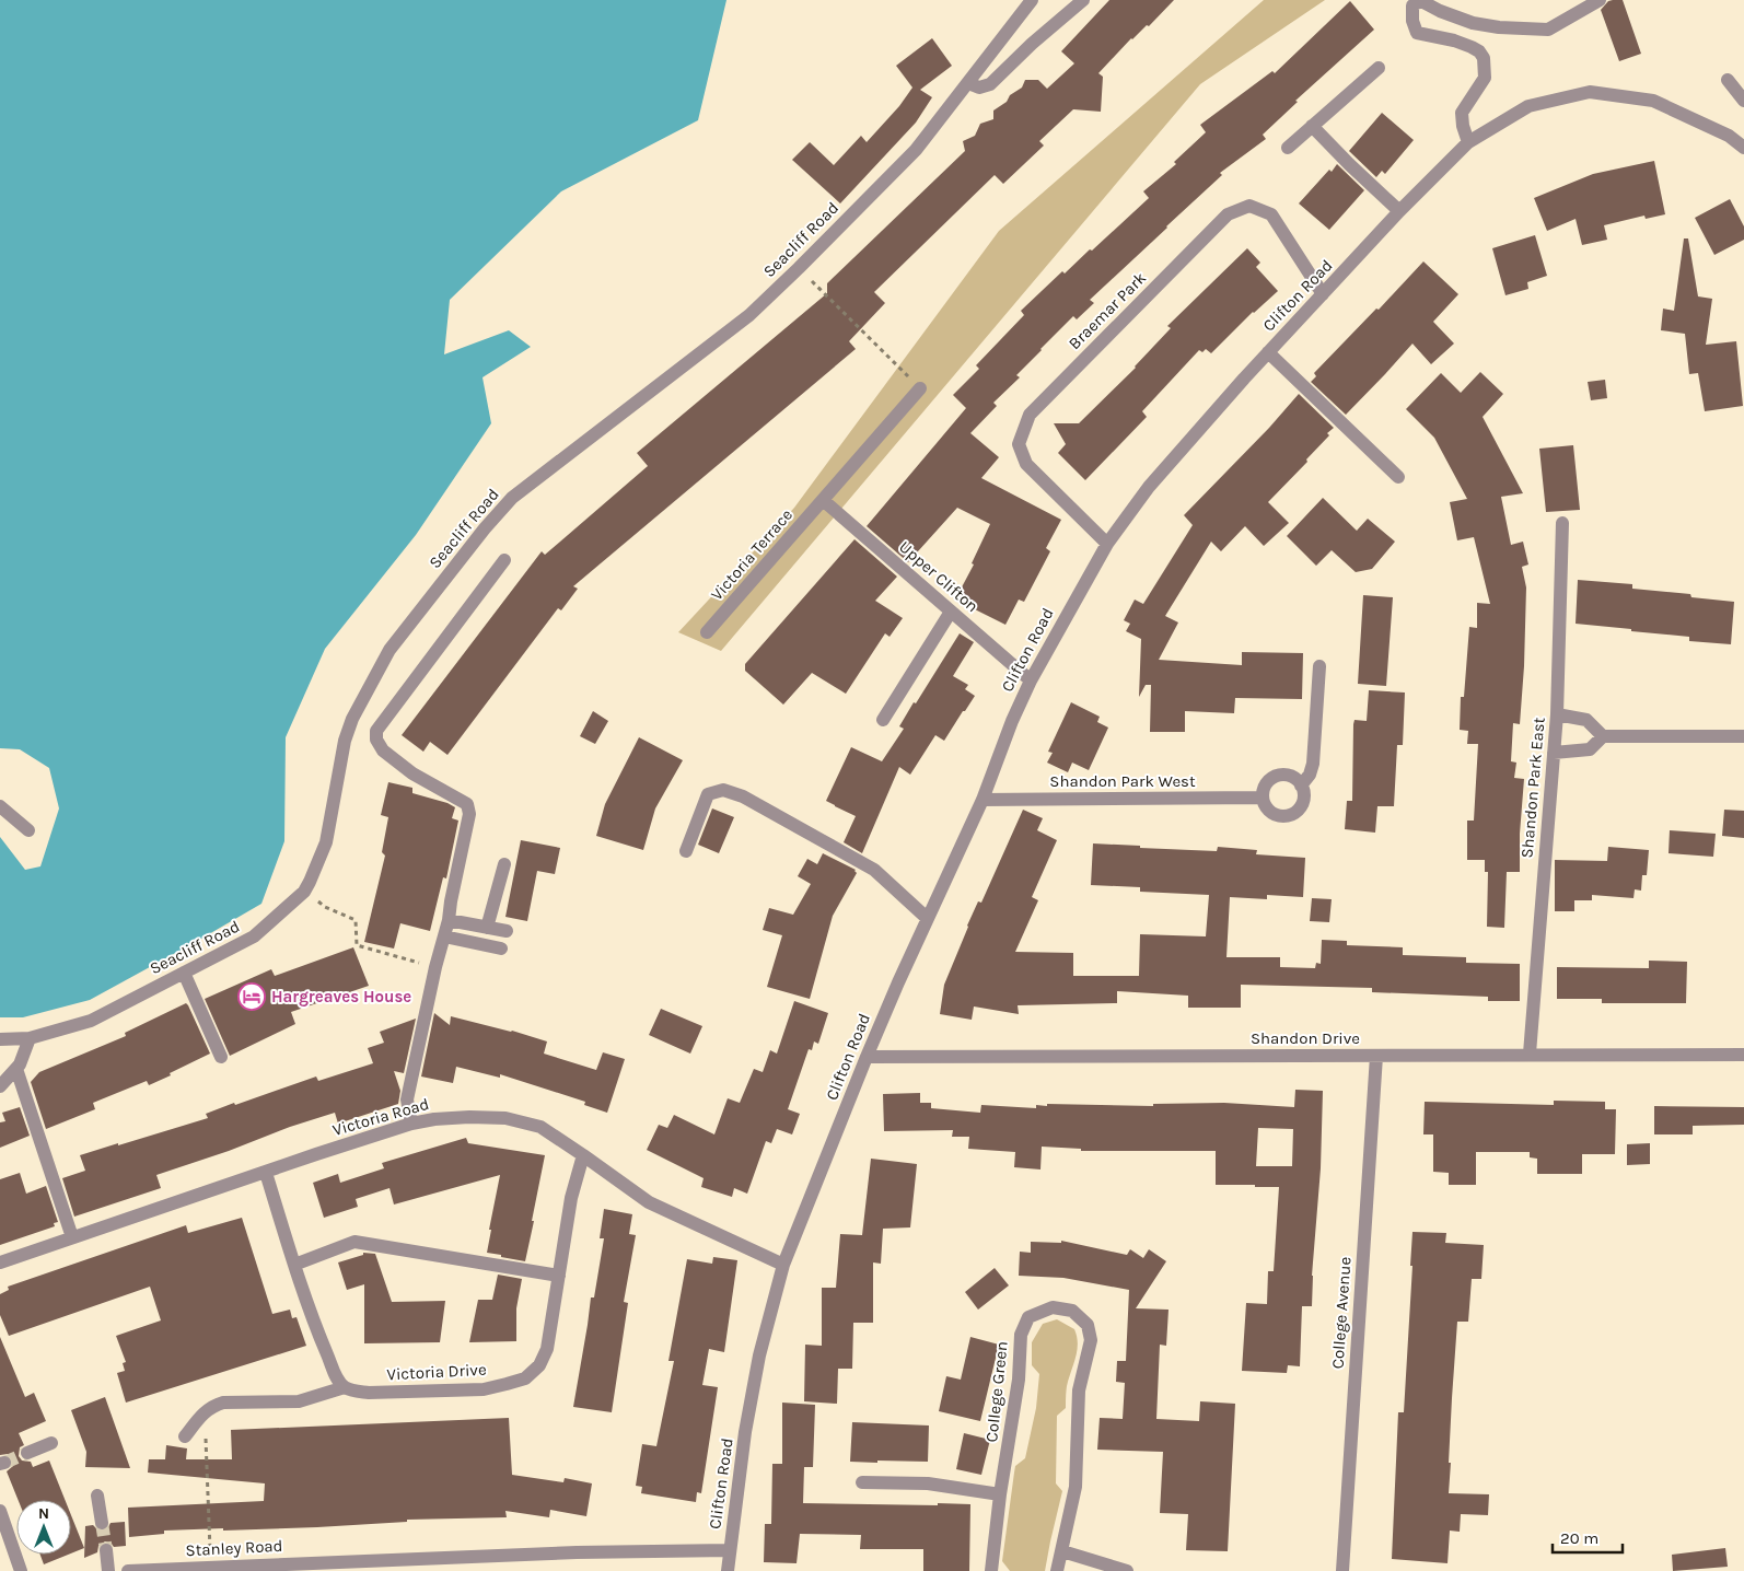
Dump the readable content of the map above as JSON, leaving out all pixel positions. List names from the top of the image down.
{
  "streets": {
    "street": [
      "Seacliff Road",
      "Clifton Road",
      "Braemar Park",
      "Victoria Terrace",
      "Upper Clifton",
      "Shandon Park West",
      "Shandon Park East",
      "Shandon Drive",
      "Victoria Road",
      "College Avenue",
      "Victoria Drive",
      "College Green",
      "Stanley Road"
    ]
  },
  "crossings": [
    ["Clifton Road", "Braemar Park"],
    ["Clifton Road", "Upper Clifton"],
    ["Clifton Road", "Shandon Park West"],
    ["Clifton Road", "Shandon Drive"],
    ["Clifton Road", "Victoria Road"],
    ["Clifton Road", "Stanley Road"],
    ["Victoria Terrace", "Upper Clifton"],
    ["Shandon Park East", "Shandon Drive"],
    ["Shandon Drive", "College Avenue"],
    ["Victoria Road", "Victoria Drive"]
  ],
  "places": {
    "hotel": ["Hargreaves House"]
  },
  "scale_bar": "20 m",
  "north": "top"
}
